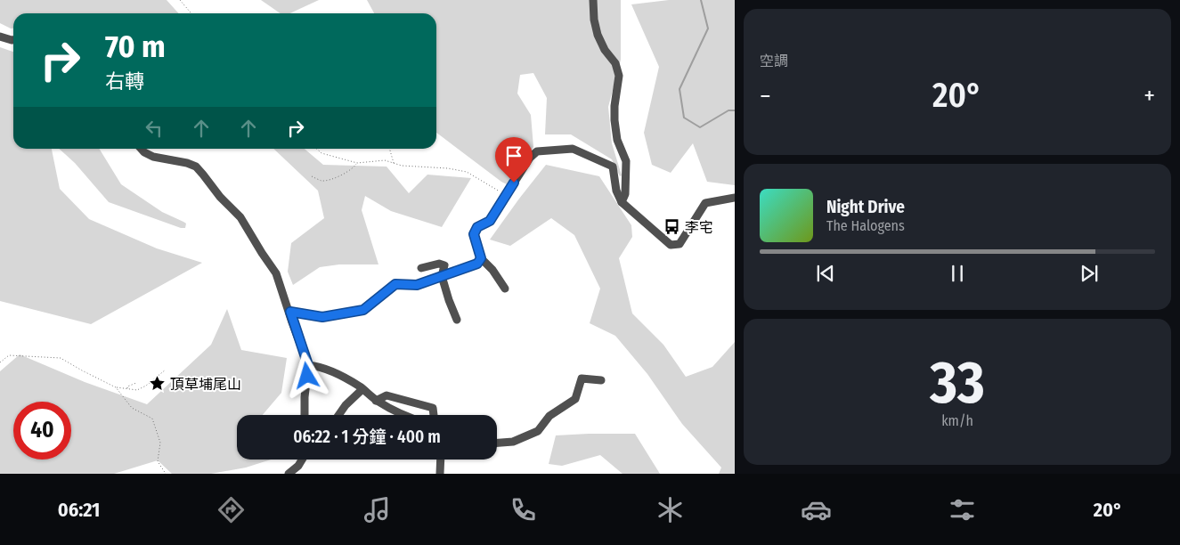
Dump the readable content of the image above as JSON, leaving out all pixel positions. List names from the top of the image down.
{
  "places": {
    "bus stop": ["李宅"],
    "place": ["頂草埔尾山"]
  },
  "page": {
    "tile": [
      "空調",
      ["33", "km/h"]
    ],
    "turn": ["70 m", "右轉"],
    "heat": ["−", "20°", "+"],
    "song": ["Night Drive", "The Halogens"],
    "limit": "40",
    "trip": "06:22 · 1 分鐘 · 400 m",
    "tabs": ["06:21", "20°"]
  }
}
